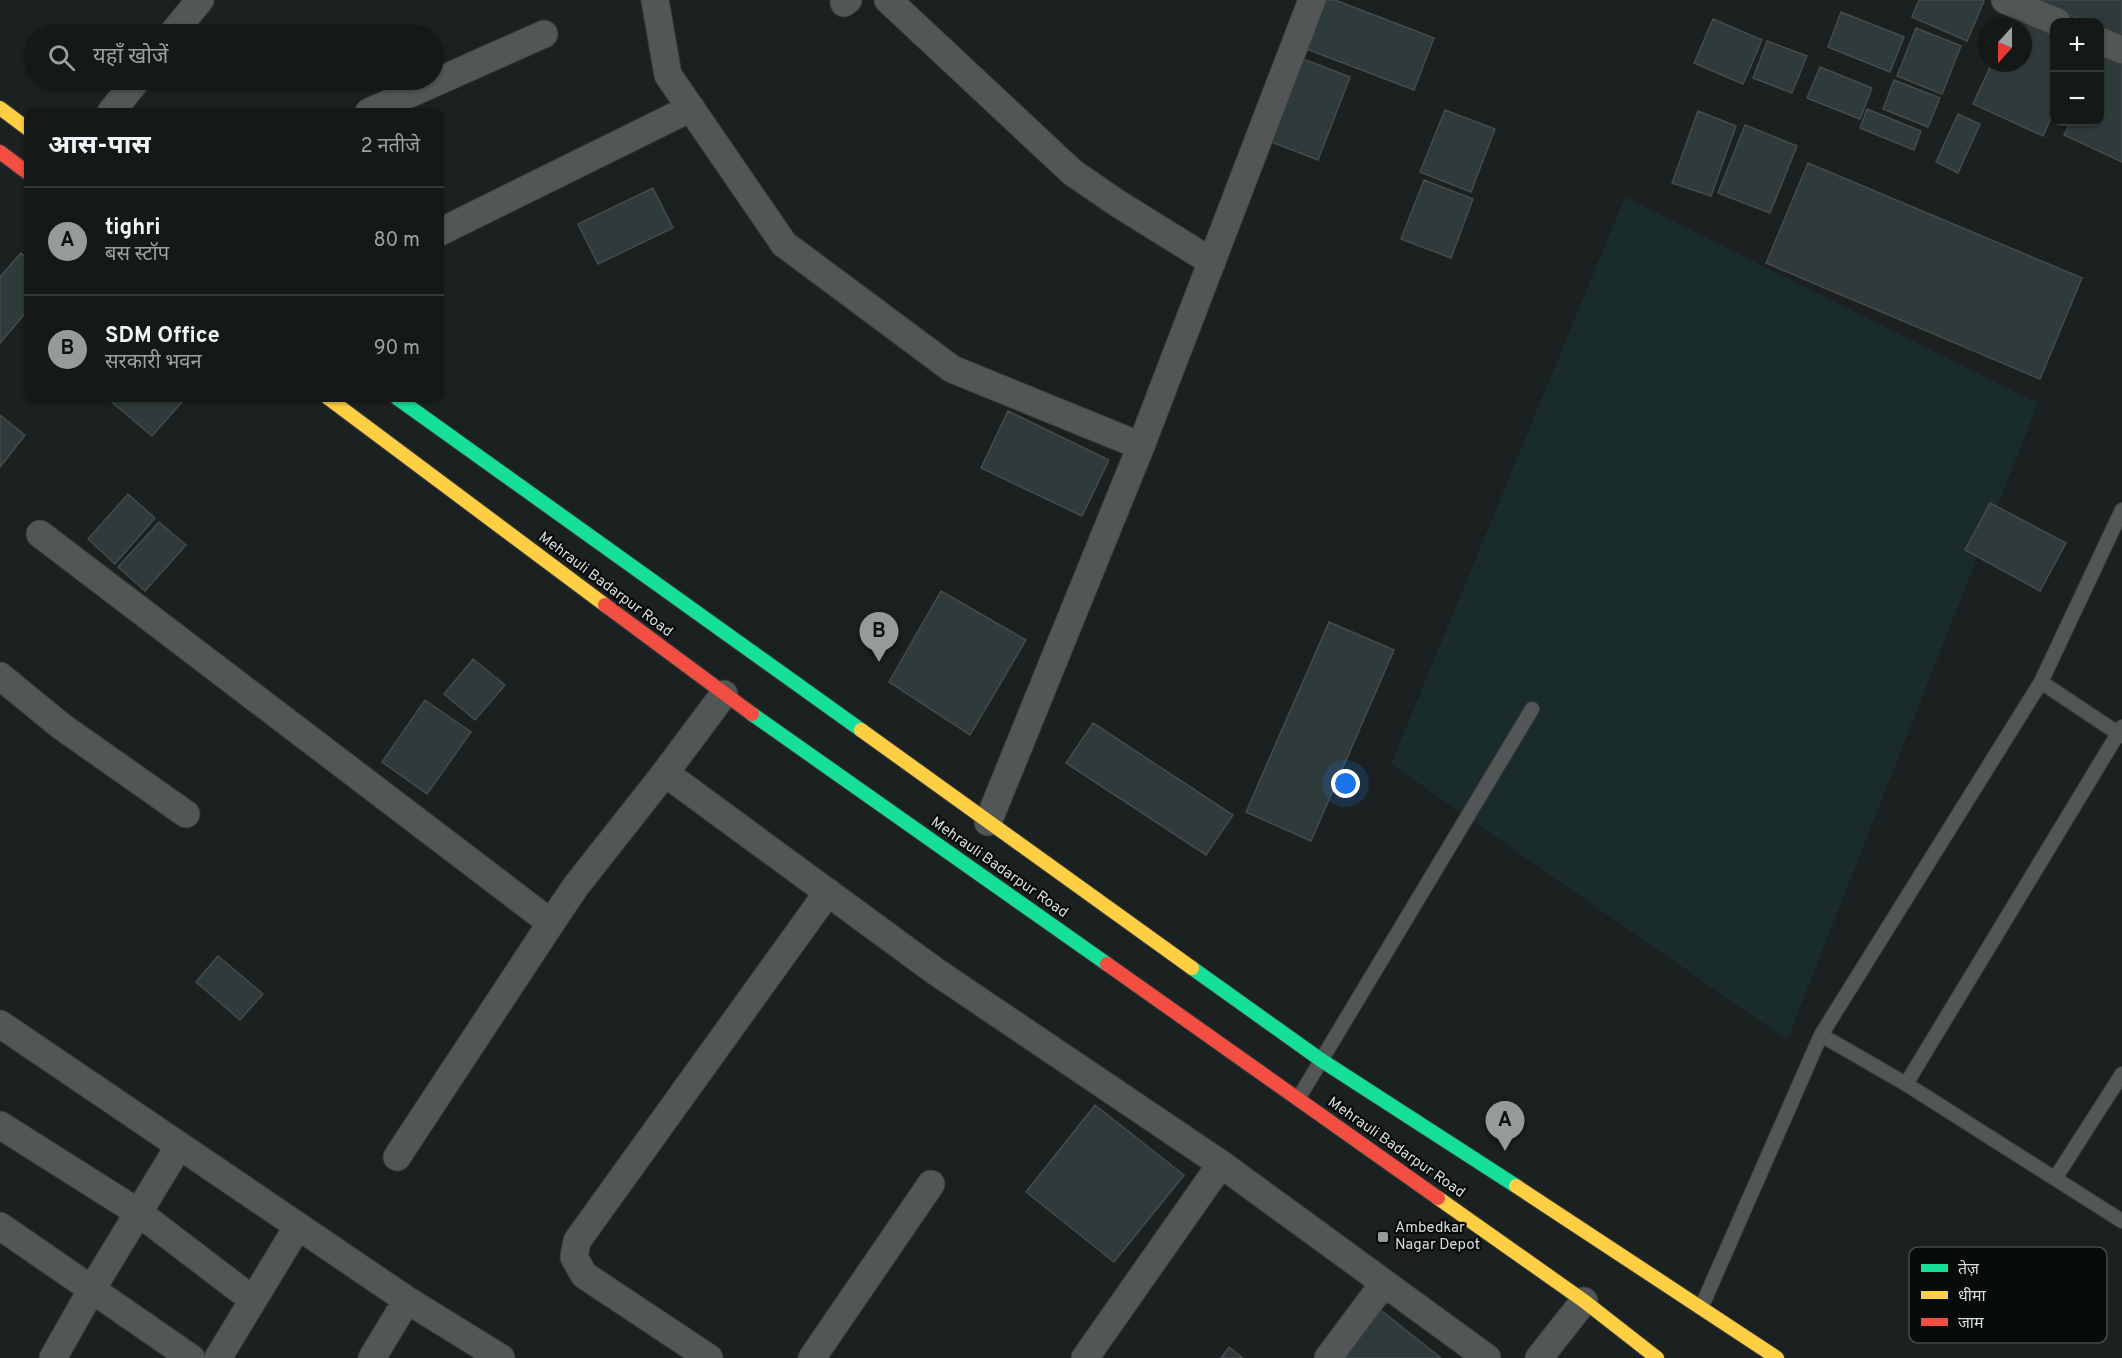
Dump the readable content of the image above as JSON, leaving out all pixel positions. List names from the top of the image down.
{
  "streets": {
    "main road": ["Mehrauli Badarpur Road"]
  },
  "places": {
    "transit": ["Ambedkar Nagar Depot"]
  },
  "legend": ["तेज़", "धीमा", "जाम"],
  "north": "bottom",
  "page": {
    "map_buttons": ["+", "−"],
    "search": "यहाँ खोजें",
    "heading": ["आस-पास", "2 नतीजे"],
    "list": [
      {
        "mark": "A",
        "name": "tighri",
        "note": "बस स्टॉप",
        "value": "80 m"
      },
      {
        "mark": "B",
        "name": "SDM Office",
        "note": "सरकारी भवन",
        "value": "90 m"
      }
    ],
    "pins": ["B", "A"]
  }
}
